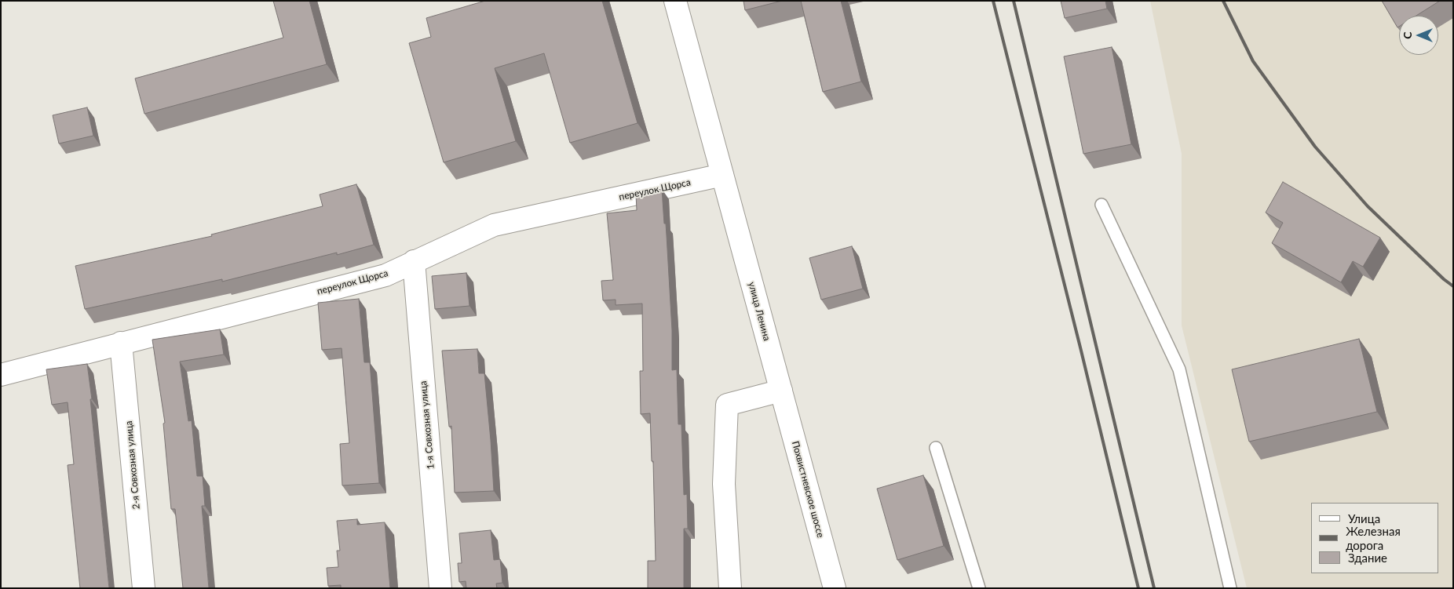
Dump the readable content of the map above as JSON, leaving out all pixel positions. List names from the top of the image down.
{
  "streets": {
    "street": [
      "переулок Щорса",
      "улица Ленина",
      "1-я Совхозная улица",
      "2-я Совхозная улица",
      "Похвистневское шоссе"
    ]
  },
  "crossings": [
    ["переулок Щорса", "улица Ленина"],
    ["переулок Щорса", "1-я Совхозная улица"],
    ["переулок Щорса", "2-я Совхозная улица"],
    ["улица Ленина", "Похвистневское шоссе"]
  ],
  "legend": ["Улица", "Железная дорога", "Здание"],
  "north": "left"
}
